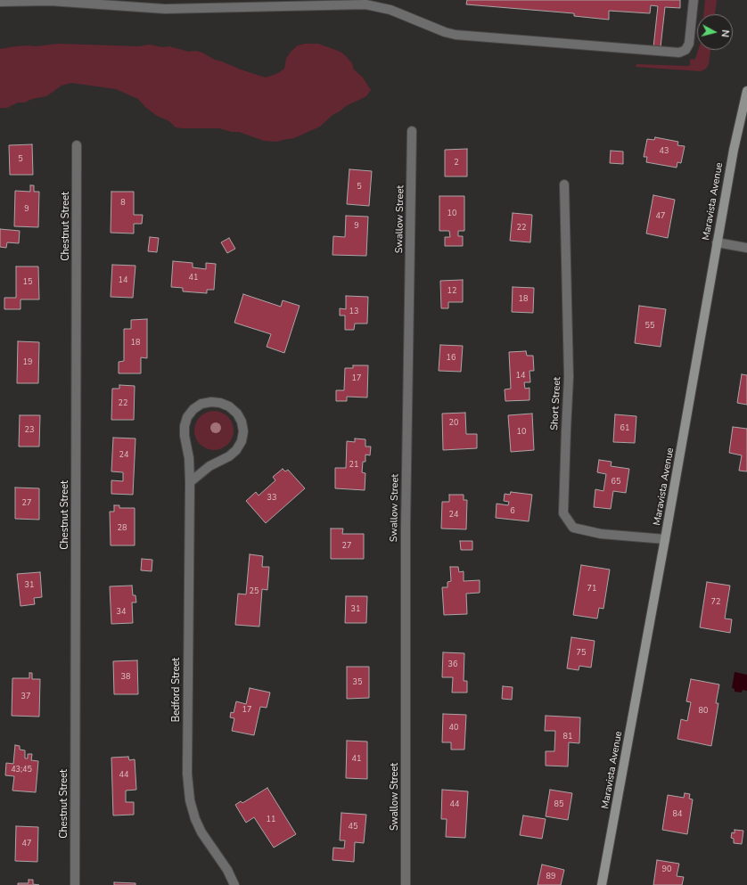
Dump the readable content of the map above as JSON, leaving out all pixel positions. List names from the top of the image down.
{
  "streets": {
    "main road": ["Maravista Avenue"],
    "street": [
      "Swallow Street",
      "Chestnut Street",
      "Short Street",
      "Bedford Street"
    ]
  },
  "crossings": [
    ["Maravista Avenue", "Short Street"]
  ],
  "house_numbers": [
    "43",
    "5",
    "2",
    "5",
    "8",
    "9",
    "10",
    "47",
    "9",
    "22",
    "41",
    "14",
    "15",
    "12",
    "18",
    "13",
    "55",
    "18",
    "16",
    "19",
    "14",
    "17",
    "22",
    "20",
    "61",
    "23",
    "10",
    "24",
    "21",
    "65",
    "33",
    "27",
    "6",
    "24",
    "28",
    "27",
    "31",
    "71",
    "25",
    "72",
    "31",
    "34",
    "75",
    "36",
    "38",
    "35",
    "37",
    "17",
    "80",
    "40",
    "81",
    "41",
    "43;45",
    "44",
    "44",
    "85",
    "84",
    "11",
    "45",
    "47",
    "90",
    "89"
  ],
  "north": "right"
}
